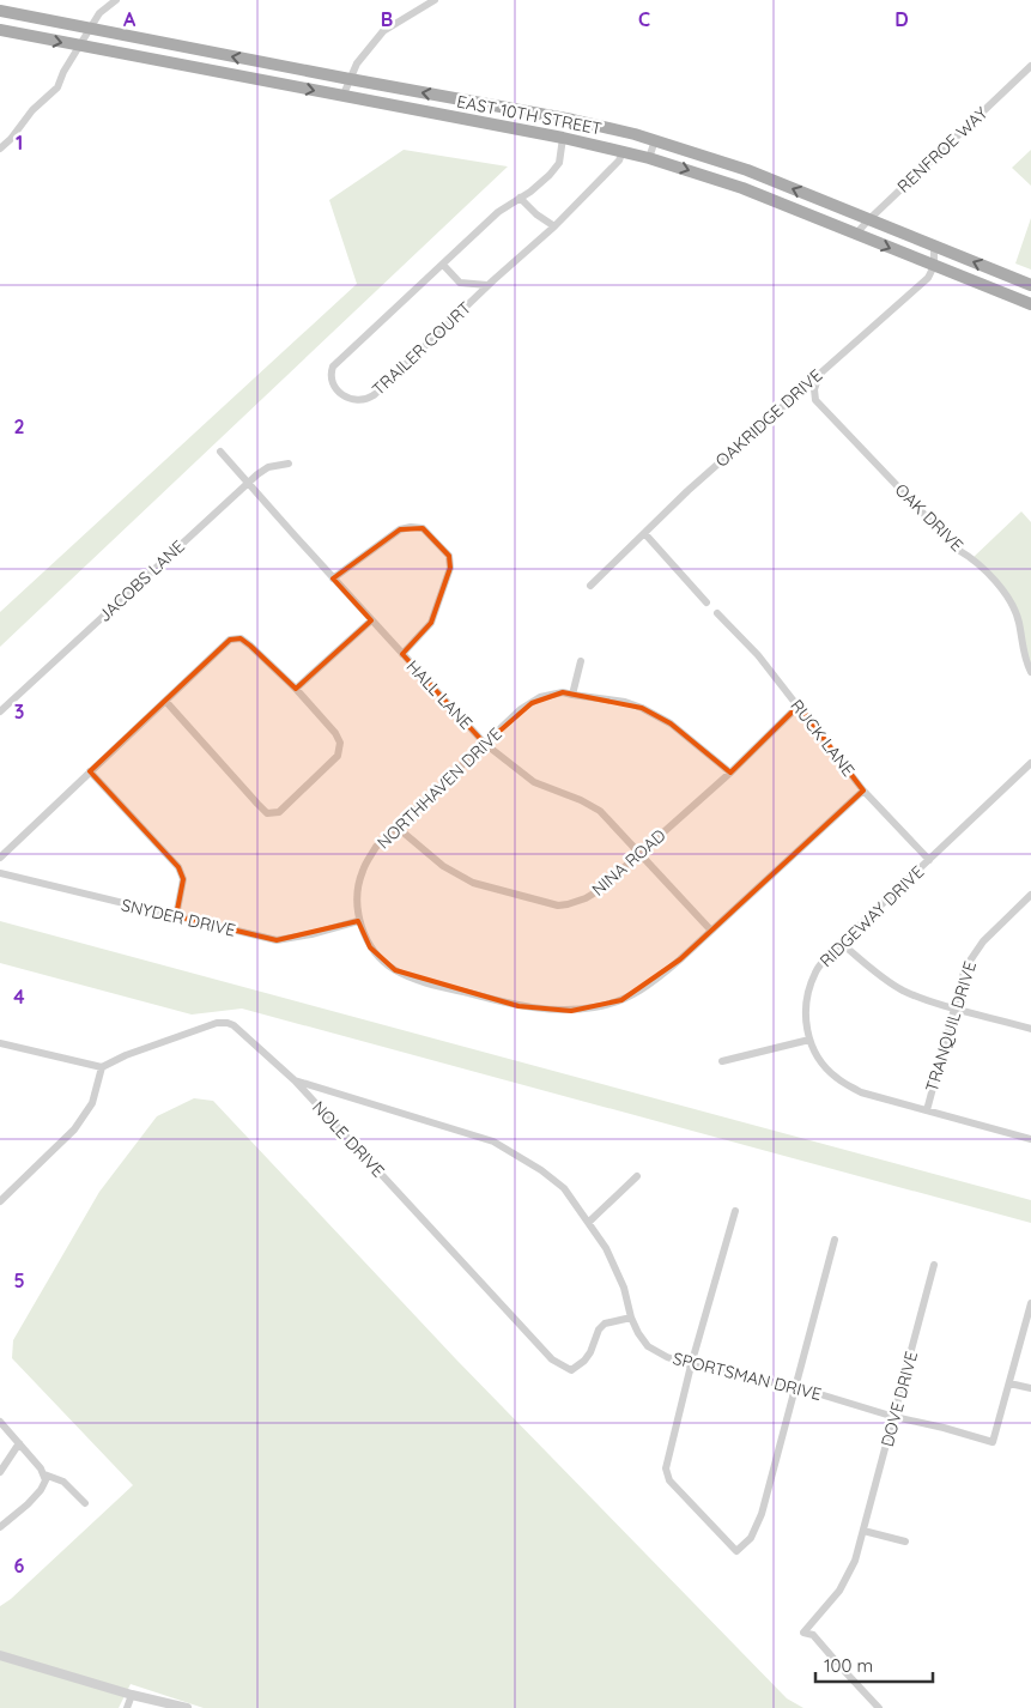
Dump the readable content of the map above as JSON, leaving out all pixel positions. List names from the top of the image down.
{
  "streets": {
    "main road": ["EAST 10TH STREET"],
    "street": [
      "RENFROE WAY",
      "TRAILER COURT",
      "OAKRIDGE DRIVE",
      "OAK DRIVE",
      "JACOBS LANE",
      "HALL LANE",
      "RUCK LANE",
      "NORTHHAVEN DRIVE",
      "NINA ROAD",
      "RIDGEWAY DRIVE",
      "SNYDER DRIVE",
      "TRANQUIL DRIVE",
      "NOLE DRIVE",
      "SPORTSMAN DRIVE",
      "DOVE DRIVE"
    ]
  },
  "crossings": [
    ["EAST 10TH STREET", "RENFROE WAY"],
    ["EAST 10TH STREET", "TRAILER COURT"],
    ["EAST 10TH STREET", "OAKRIDGE DRIVE"],
    ["OAKRIDGE DRIVE", "OAK DRIVE"],
    ["JACOBS LANE", "HALL LANE"],
    ["HALL LANE", "NORTHHAVEN DRIVE"],
    ["HALL LANE", "NINA ROAD"],
    ["RUCK LANE", "NORTHHAVEN DRIVE"],
    ["RUCK LANE", "NINA ROAD"],
    ["RUCK LANE", "RIDGEWAY DRIVE"],
    ["NORTHHAVEN DRIVE", "NINA ROAD"],
    ["NORTHHAVEN DRIVE", "SNYDER DRIVE"],
    ["RIDGEWAY DRIVE", "TRANQUIL DRIVE"],
    ["NOLE DRIVE", "SPORTSMAN DRIVE"],
    ["SPORTSMAN DRIVE", "DOVE DRIVE"]
  ],
  "scale_bar": "100 m",
  "grid": {
    "columns": [
      "A",
      "B",
      "C",
      "D"
    ],
    "rows": [
      "1",
      "2",
      "3",
      "4",
      "5",
      "6"
    ]
  }
}
